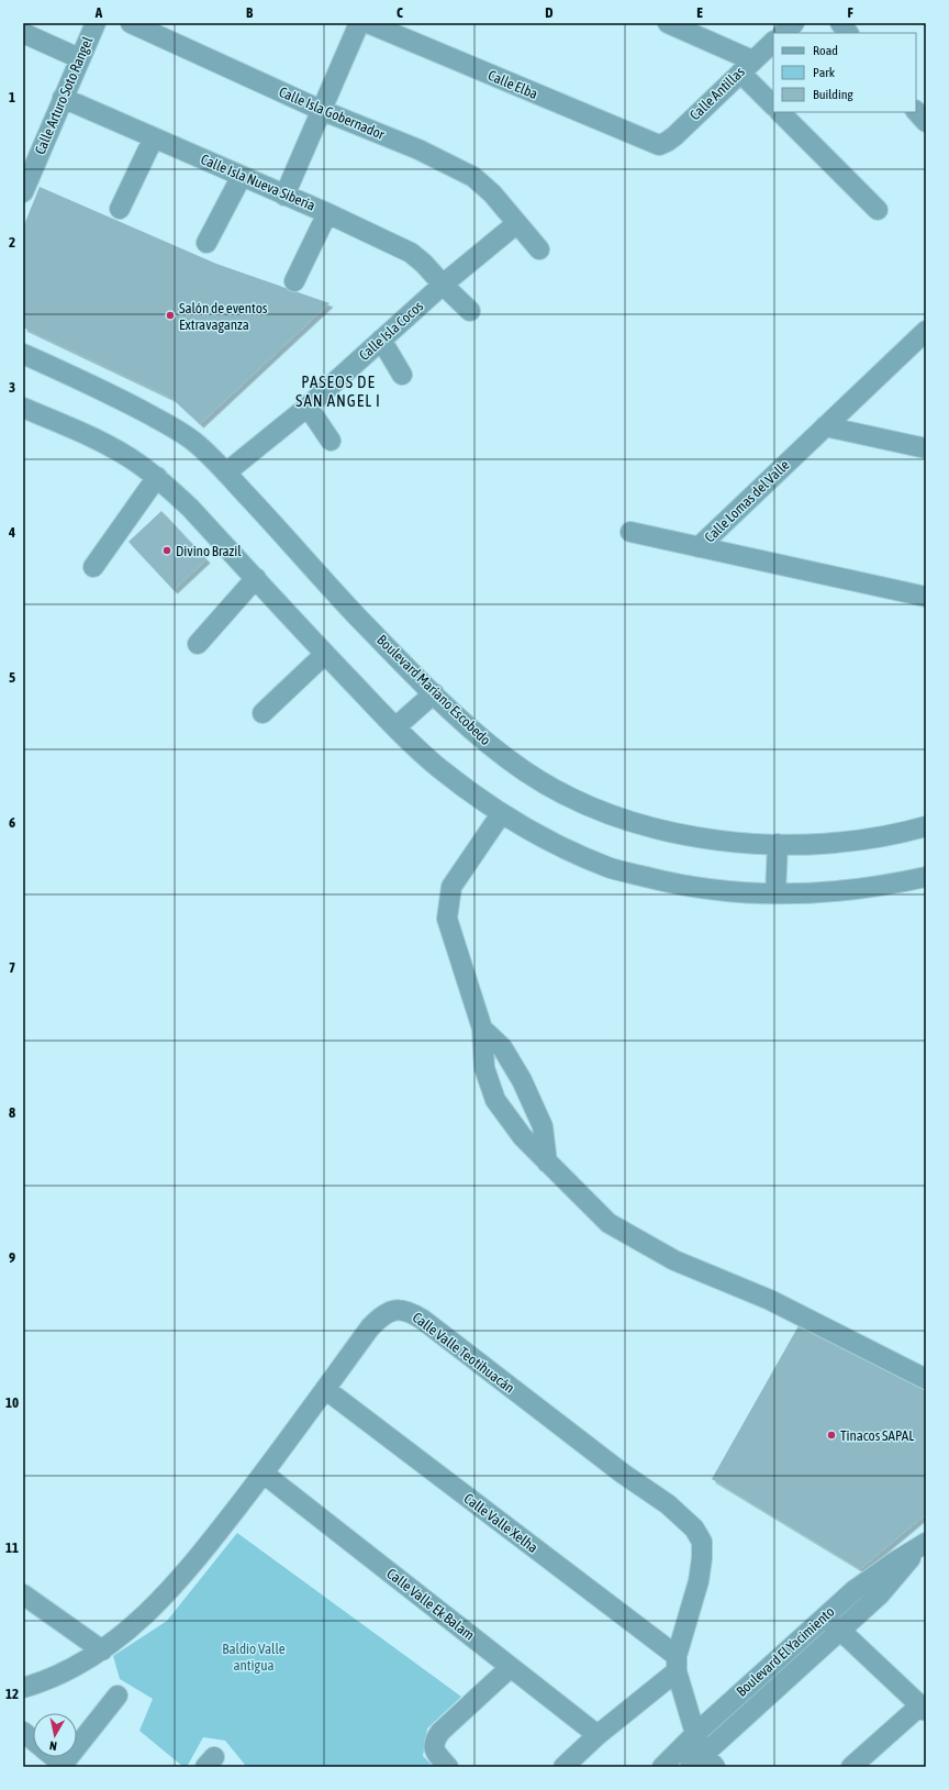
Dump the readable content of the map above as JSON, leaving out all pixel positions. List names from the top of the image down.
{
  "streets": {
    "street": [
      "Calle Elba",
      "Calle Antillas",
      "Calle Arturo Soto Rangel",
      "Calle Isla Gobernador",
      "Calle Isla Nueva Siberia",
      "Calle Isla Cocos",
      "Calle Lomas del Valle",
      "Boulevard Mariano Escobedo",
      "Calle Valle Teotihuacán",
      "Calle Valle Xelha",
      "Calle Valle Ek Balam",
      "Boulevard El Yacimiento"
    ]
  },
  "crossings": [
    ["Calle Elba", "Calle Antillas"],
    ["Calle Arturo Soto Rangel", "Calle Isla Nueva Siberia"],
    ["Calle Isla Gobernador", "Calle Isla Cocos"],
    ["Calle Isla Nueva Siberia", "Calle Isla Cocos"],
    ["Calle Isla Cocos", "Boulevard Mariano Escobedo"],
    ["Calle Valle Teotihuacán", "Calle Valle Xelha"],
    ["Calle Valle Teotihuacán", "Calle Valle Ek Balam"]
  ],
  "districts": ["PASEOS DE SAN ANGEL I"],
  "parks": ["Baldio Valle antigua"],
  "places": ["Salón de eventos Extravaganza", "Divino Brazil", "Tinacos SAPAL"],
  "legend": ["Road", "Park", "Building"],
  "north": "bottom",
  "grid": {
    "columns": [
      "A",
      "B",
      "C",
      "D",
      "E",
      "F"
    ],
    "rows": [
      "1",
      "2",
      "3",
      "4",
      "5",
      "6",
      "7",
      "8",
      "9",
      "10",
      "11",
      "12"
    ]
  }
}
